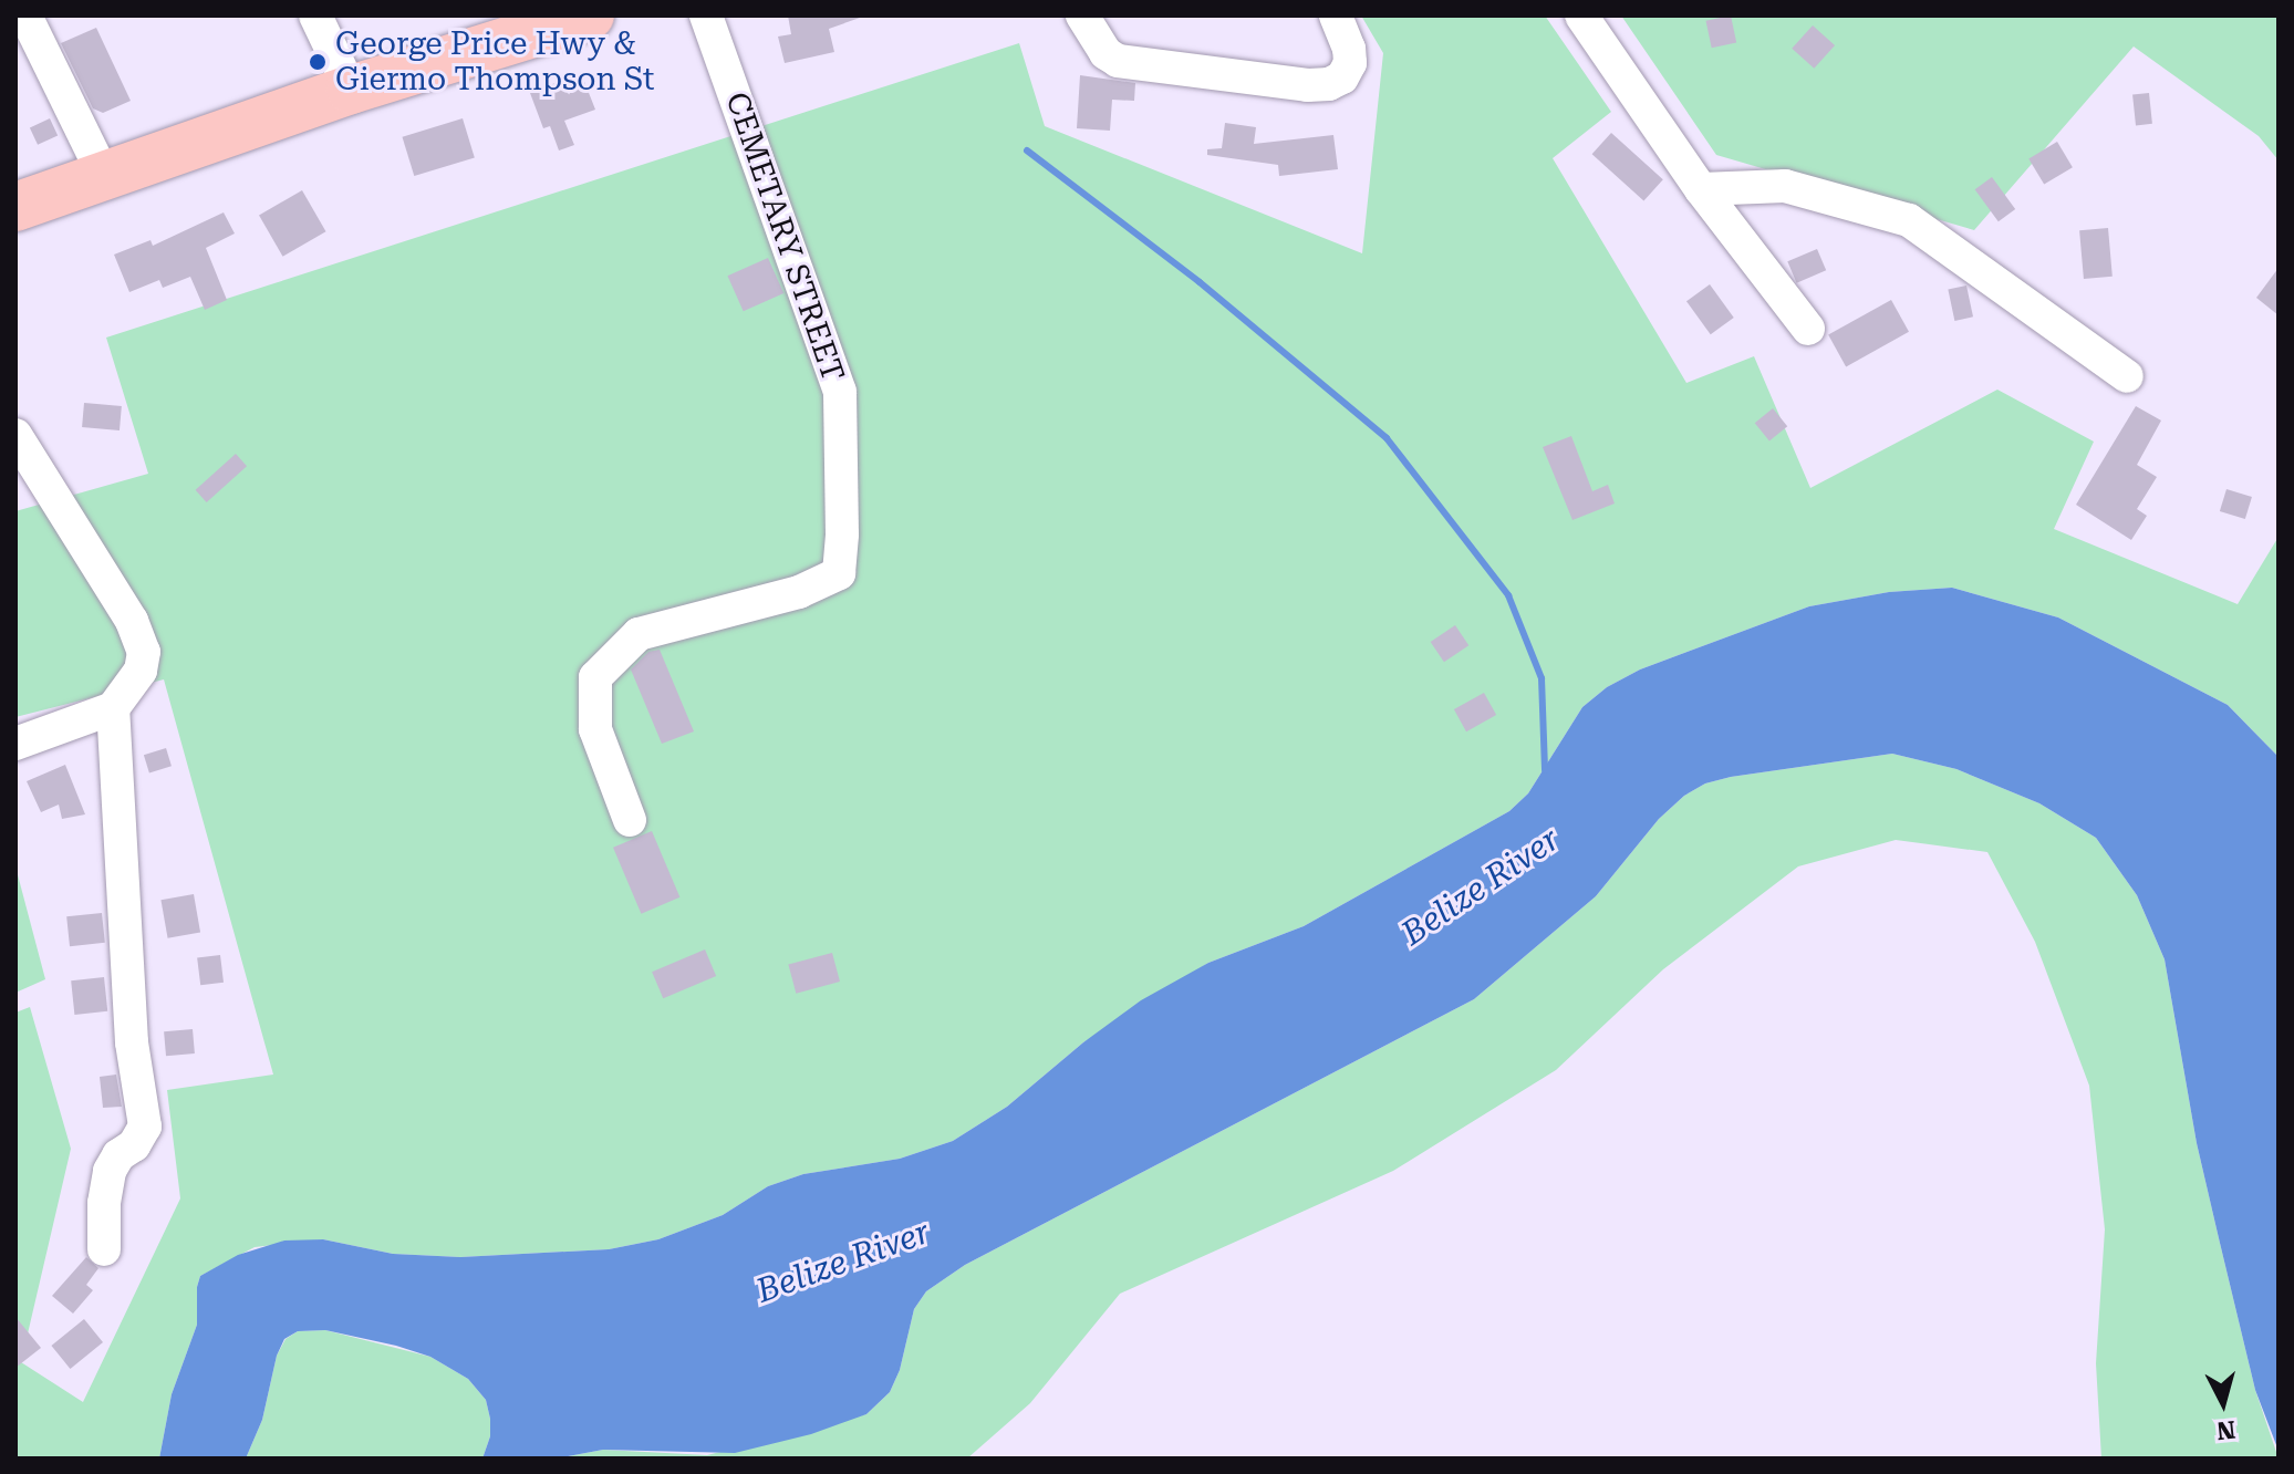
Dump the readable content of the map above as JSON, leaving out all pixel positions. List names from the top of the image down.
{
  "streets": {
    "street": ["CEMETARY STREET"]
  },
  "water": ["Belize River"],
  "places": ["George Price Hwy & Giermo Thompson St"],
  "north": "bottom"
}
